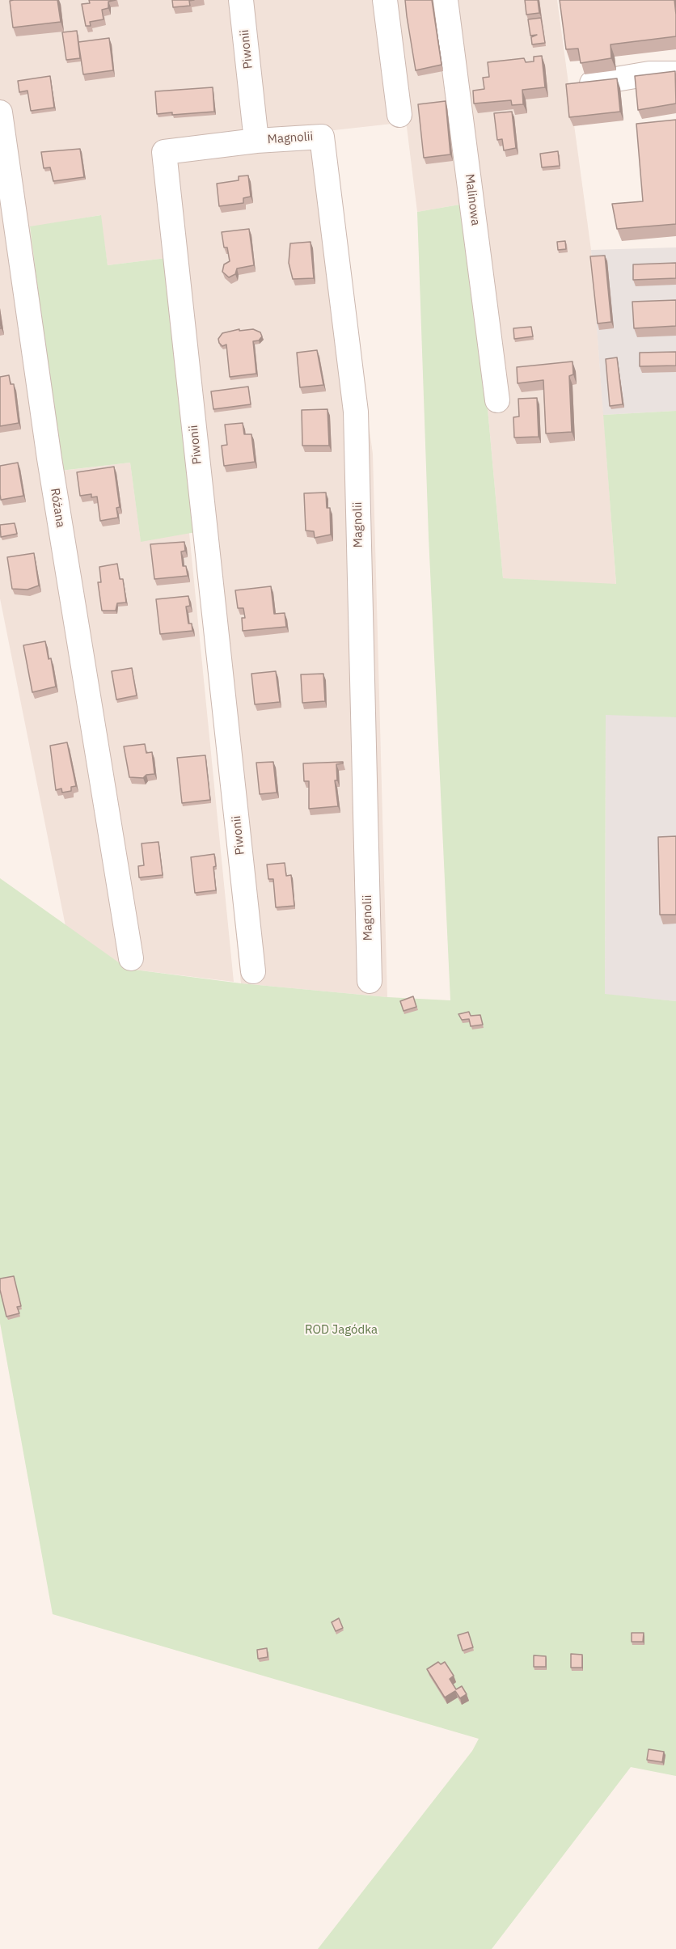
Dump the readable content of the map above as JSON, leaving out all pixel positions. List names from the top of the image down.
{
  "streets": {
    "street": [
      "Piwonii",
      "Magnolii",
      "Malinowa",
      "Różana"
    ]
  },
  "crossings": [
    ["Piwonii", "Magnolii"]
  ],
  "parks": ["ROD Jagódka"]
}
